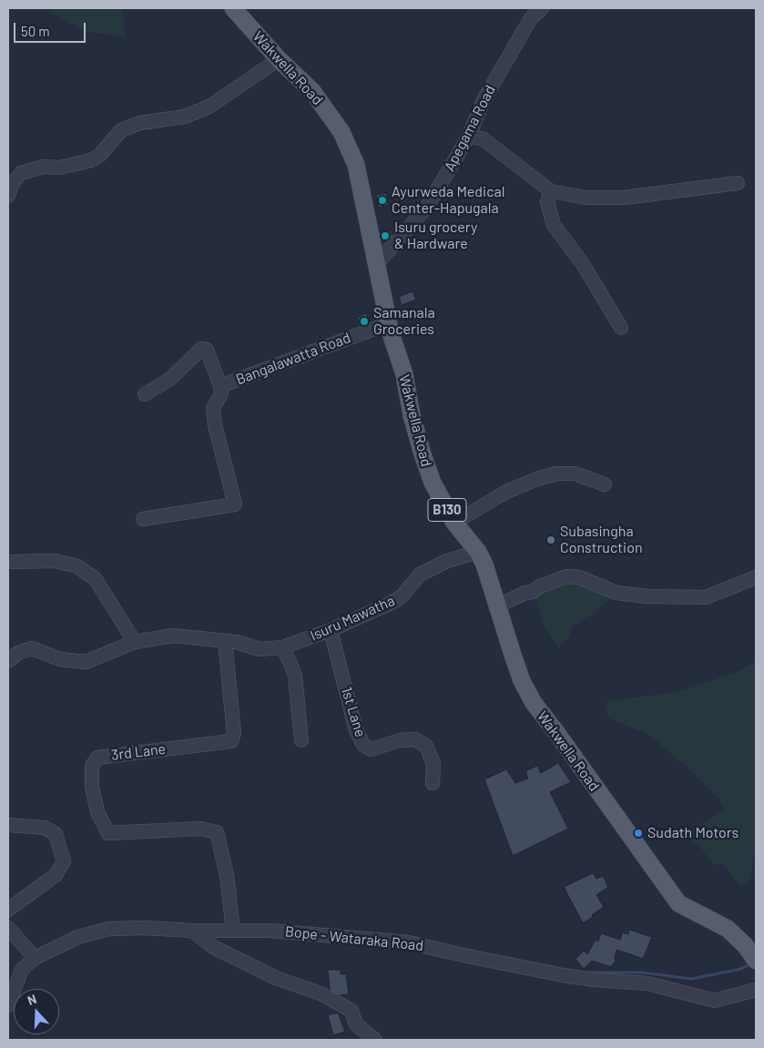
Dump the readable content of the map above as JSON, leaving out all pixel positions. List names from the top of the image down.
{
  "streets": {
    "main road": ["Wakwella Road", "B130"],
    "street": [
      "Apegama Road",
      "Bangalawatta Road",
      "Isuru Mawatha",
      "1st Lane",
      "3rd Lane",
      "Bope - Wataraka Road"
    ]
  },
  "crossings": [
    ["Wakwella Road", "Apegama Road"],
    ["Wakwella Road", "Bangalawatta Road"],
    ["Wakwella Road", "Isuru Mawatha"],
    ["Isuru Mawatha", "1st Lane"],
    ["Isuru Mawatha", "3rd Lane"],
    ["3rd Lane", "Bope - Wataraka Road"]
  ],
  "places": [
    "Ayurweda Medical Center-Hapugala",
    "Isuru grocery & Hardware",
    "Samanala Groceries",
    "Subasingha Construction",
    "Sudath Motors"
  ],
  "scale_bar": "50 m",
  "north": "top"
}
